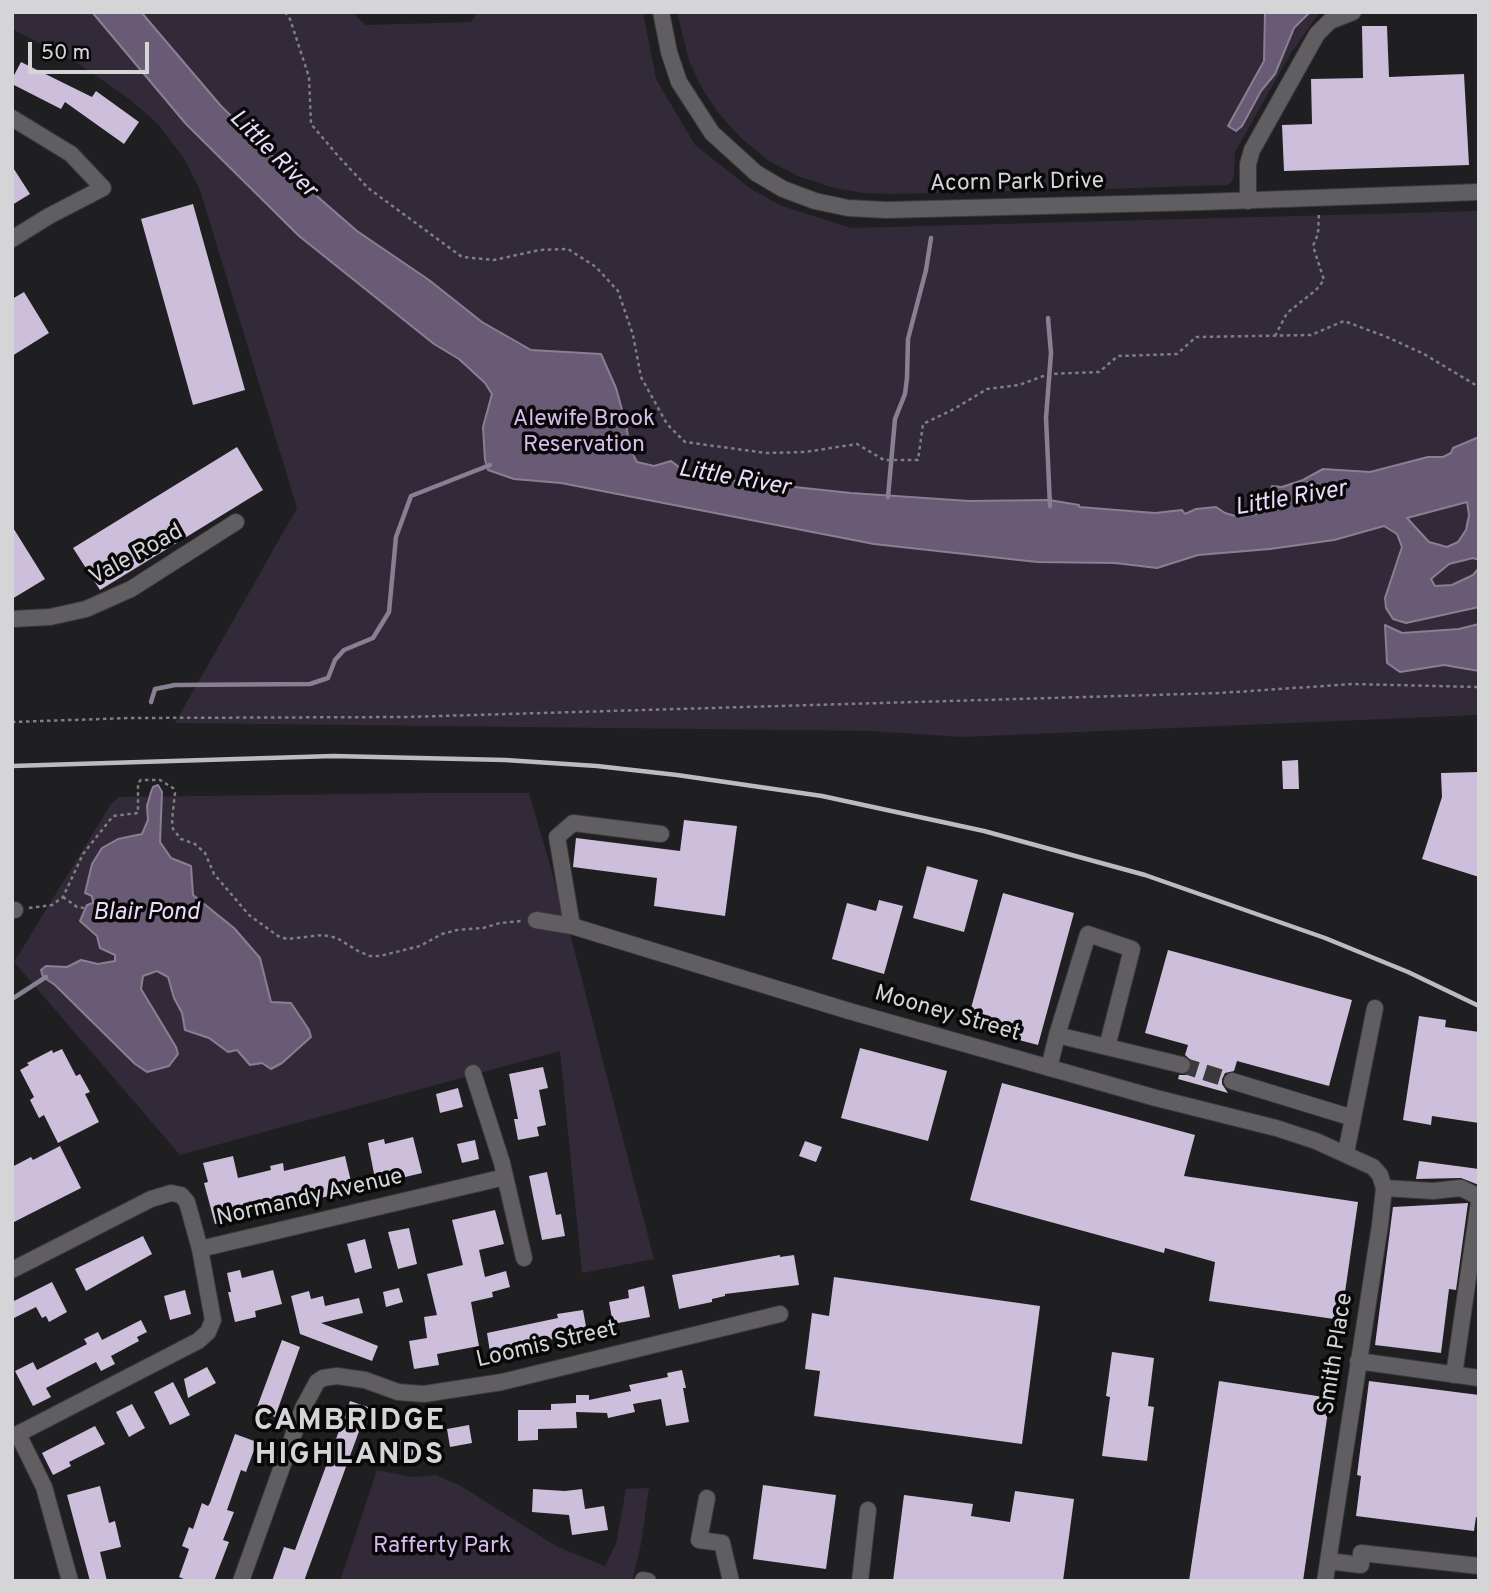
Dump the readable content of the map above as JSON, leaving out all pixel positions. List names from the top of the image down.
{
  "streets": {
    "street": [
      "Acorn Park Drive",
      "Vale Road",
      "Mooney Street",
      "Normandy Avenue",
      "Loomis Street",
      "Smith Place"
    ]
  },
  "districts": ["CAMBRIDGE HIGHLANDS"],
  "water": ["Little River", "Blair Pond"],
  "parks": ["Alewife Brook Reservation", "Rafferty Park"],
  "scale_bar": "50 m"
}
